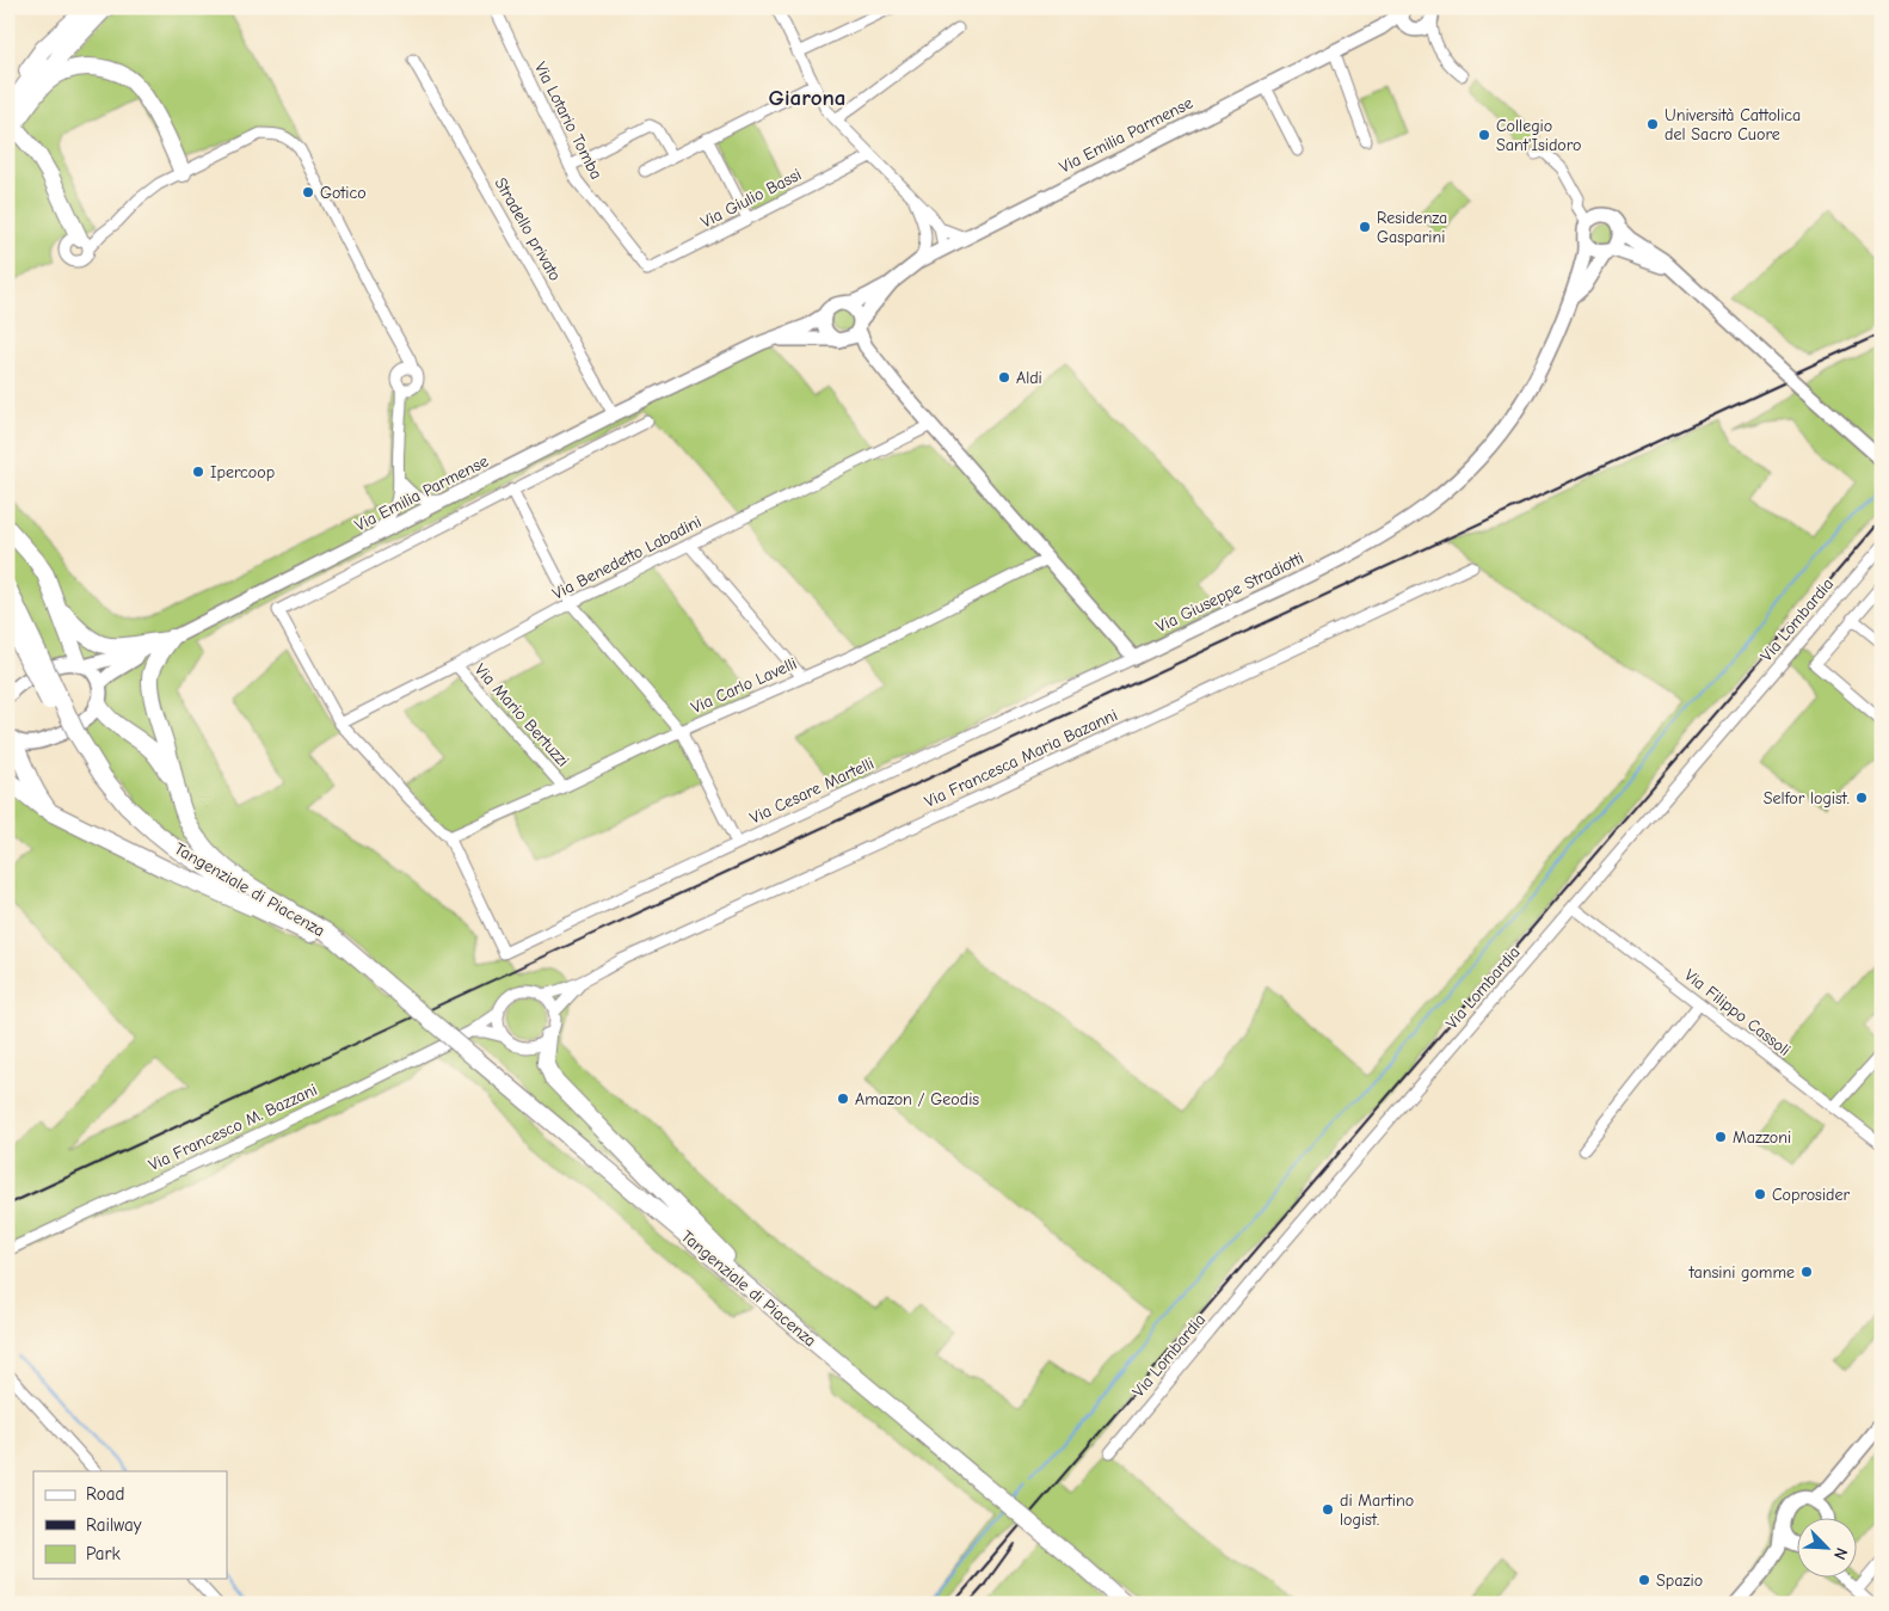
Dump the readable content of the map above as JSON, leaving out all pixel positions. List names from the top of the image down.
{
  "streets": {
    "highway": ["Tangenziale di Piacenza"],
    "main road": ["Via Emilia Parmense", "Via Giuseppe Stradiotti"],
    "street": [
      "Via Lotario Tomba",
      "Via Giulio Bassi",
      "Stradello privato",
      "Via Benedetto Labadini",
      "Via Lombardia",
      "Via Carlo Lavelli",
      "Via Mario Bertuzzi",
      "Via Francesca Maria Bazanni",
      "Via Cesare Martelli",
      "Via Filippo Cassoli",
      "Via Francesco M. Bazzani"
    ]
  },
  "crossings": [
    ["Via Lotario Tomba", "Via Giulio Bassi"],
    ["Via Emilia Parmense", "Stradello privato"],
    ["Via Benedetto Labadini", "Via Mario Bertuzzi"],
    ["Via Giuseppe Stradiotti", "Via Cesare Martelli"],
    ["Via Lombardia", "Via Filippo Cassoli"],
    ["Via Carlo Lavelli", "Via Mario Bertuzzi"],
    ["Via Carlo Lavelli", "Via Cesare Martelli"]
  ],
  "districts": ["Giarona"],
  "places": [
    "Università Cattolica del Sacro Cuore",
    "Collegio Sant'Isidoro",
    "Gotico",
    "Residenza Gasparini",
    "Aldi",
    "Ipercoop",
    "Selfor logist.",
    "Amazon / Geodis",
    "Mazzoni",
    "Coprosider",
    "tansini gomme",
    "di Martino logist.",
    "Spazio"
  ],
  "legend": ["Road", "Railway", "Park"],
  "north": "bottom right"
}
